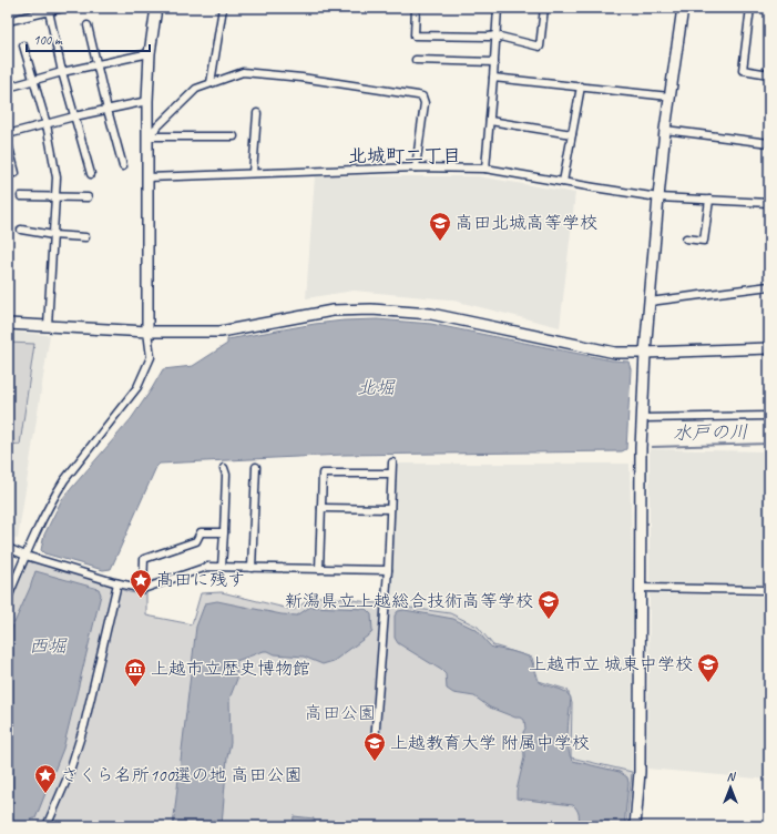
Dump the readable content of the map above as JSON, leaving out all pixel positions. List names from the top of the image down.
{
  "districts": ["北城町二丁目"],
  "water": ["北堀", "水戸の川", "西堀"],
  "parks": ["高田公園"],
  "places": {
    "school or university": [
      "高田北城高等学校",
      "新潟県立上越総合技術高等学校",
      "上越市立 城東中学校",
      "上越教育大学 附属中学校"
    ],
    "place": ["髙田に残す", "さくら名所100選の地 高田公園"],
    "museum": ["上越市立歴史博物館"]
  },
  "scale_bar": "100 m",
  "north": "top"
}
